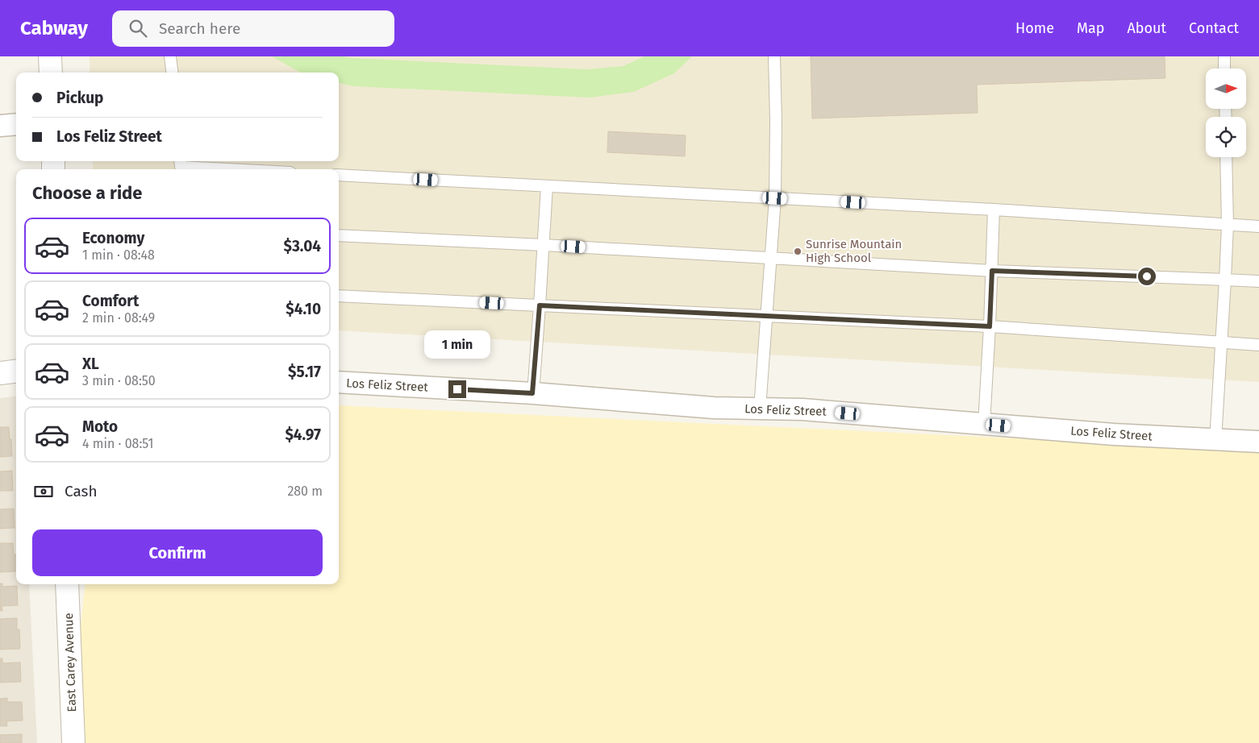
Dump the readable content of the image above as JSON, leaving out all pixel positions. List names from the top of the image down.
{
  "streets": {
    "street": ["Los Feliz Street", "East Carey Avenue"]
  },
  "places": ["Sunrise Mountain High School"],
  "north": "right",
  "page": {
    "header": "Cabway",
    "search": "Search here",
    "nav": [
      "Home",
      "Map",
      "About",
      "Contact"
    ],
    "banner": ["Pickup", "Los Feliz Street"],
    "heading": "Choose a ride",
    "list": [
      {
        "name": "Economy",
        "note": "1 min · 08:48",
        "value": "$3.04"
      },
      {
        "name": "Comfort",
        "note": "2 min · 08:49",
        "value": "$4.10"
      },
      {
        "name": "XL",
        "note": "3 min · 08:50",
        "value": "$5.17"
      },
      {
        "name": "Moto",
        "note": "4 min · 08:51",
        "value": "$4.97"
      }
    ],
    "bubble": "1 min",
    "pay": ["Cash", "280 m"],
    "buttons": "Confirm"
  }
}
